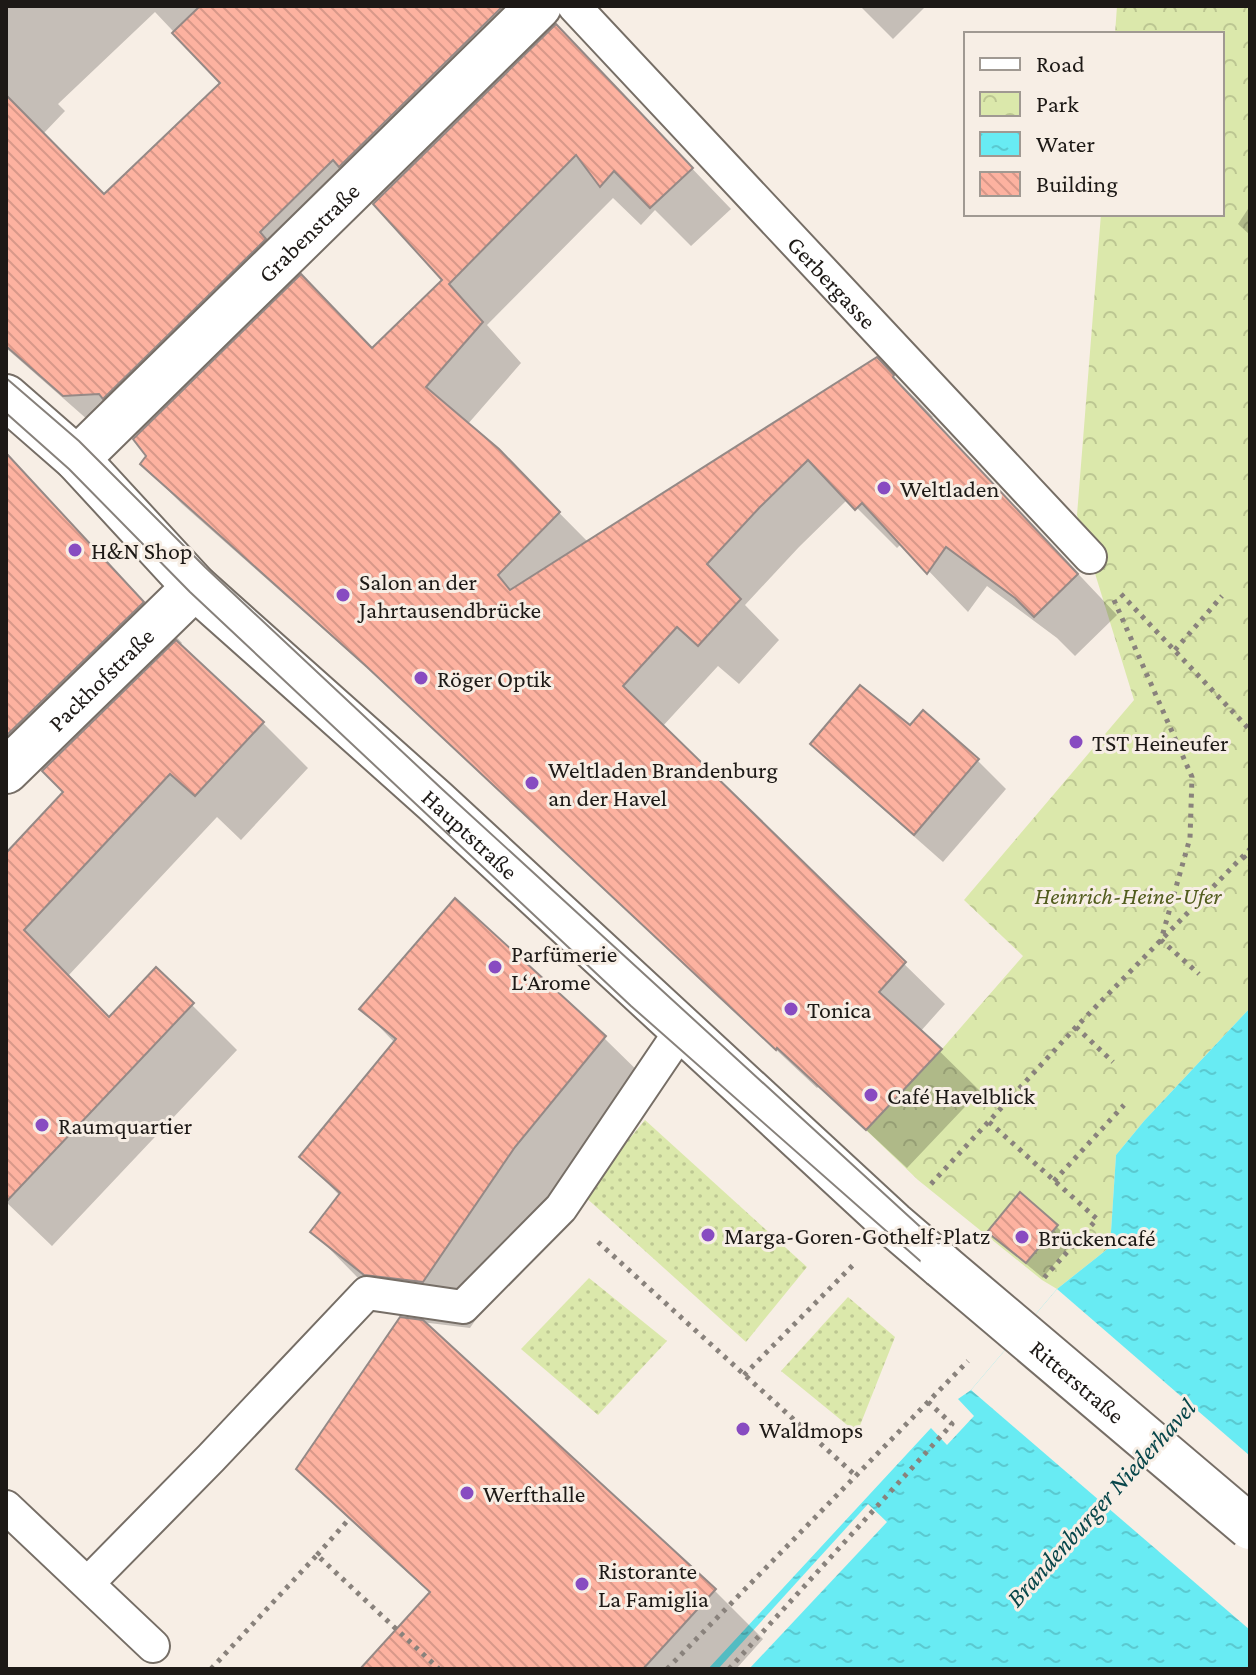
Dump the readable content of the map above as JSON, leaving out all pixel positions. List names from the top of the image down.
{
  "streets": {
    "street": [
      "Grabenstraße",
      "Packhofstraße",
      "Hauptstraße",
      "Ritterstraße"
    ],
    "lane": ["Gerbergasse"]
  },
  "crossings": [
    ["Grabenstraße", "Hauptstraße"],
    ["Packhofstraße", "Hauptstraße"],
    ["Hauptstraße", "Ritterstraße"]
  ],
  "water": ["Brandenburger Niederhavel"],
  "parks": ["Heinrich-Heine-Ufer"],
  "places": [
    "Weltladen",
    "H&N Shop",
    "Salon an der Jahrtausendbrücke",
    "Röger Optik",
    "TST Heineufer",
    "Weltladen Brandenburg an der Havel",
    "Parfümerie L‘Arome",
    "Tonica",
    "Café Havelblick",
    "Raumquartier",
    "Marga-Goren-Gothelf-Platz",
    "Brückencafé",
    "Waldmops",
    "Werfthalle",
    "Ristorante La Famiglia"
  ],
  "legend": [
    "Road",
    "Park",
    "Water",
    "Building"
  ]
}
